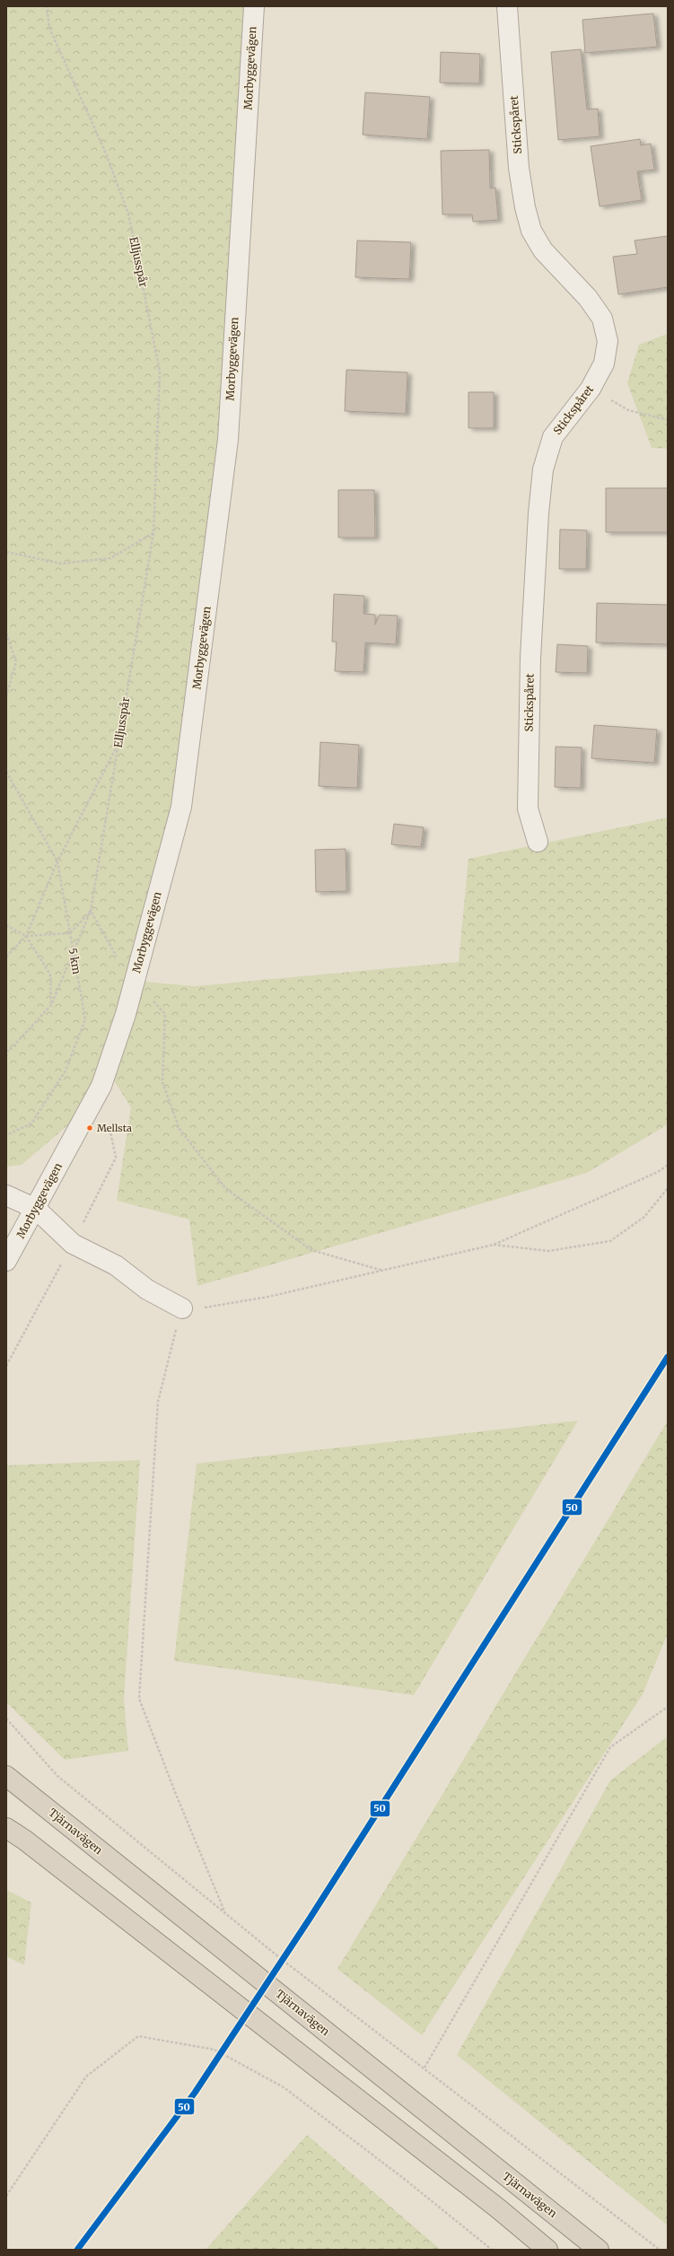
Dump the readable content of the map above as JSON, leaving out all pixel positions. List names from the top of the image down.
{
  "streets": {
    "highway": ["Tjärnavägen"],
    "street": ["Morbyggevägen", "Stickspåret"],
    "path": ["Elljusspår", "5 km"]
  },
  "crossings": [
    ["Elljusspår", "5 km"]
  ],
  "places": ["Mellsta"],
  "lines": ["transit line 50"]
}
